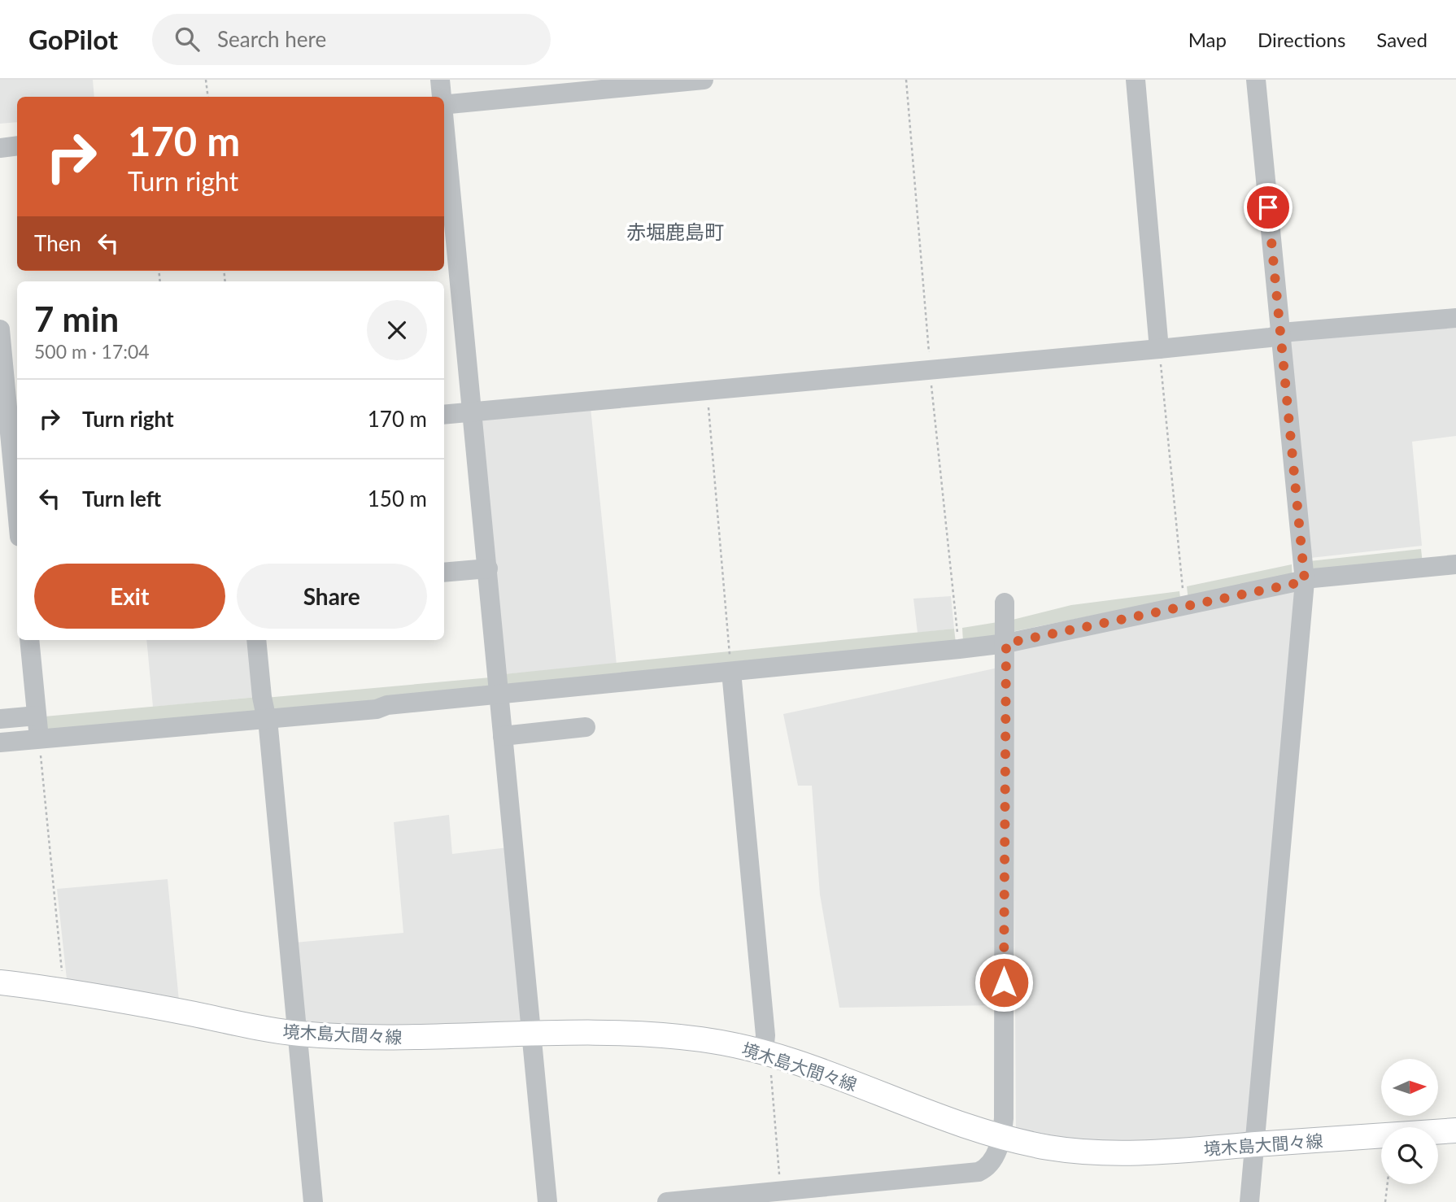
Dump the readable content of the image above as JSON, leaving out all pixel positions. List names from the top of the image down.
{
  "streets": {
    "main road": ["境木島大間々線"]
  },
  "districts": ["赤堀鹿島町"],
  "north": "right",
  "page": {
    "header": "GoPilot",
    "search": "Search here",
    "nav": ["Map", "Directions", "Saved"],
    "turn": ["170 m", "Turn right"],
    "then": "Then",
    "heading": ["7 min", "500 m · 17:04"],
    "list": [
      {
        "name": "Turn right",
        "value": "170 m"
      },
      {
        "name": "Turn left",
        "value": "150 m"
      }
    ],
    "buttons": ["Exit", "Share"]
  }
}
